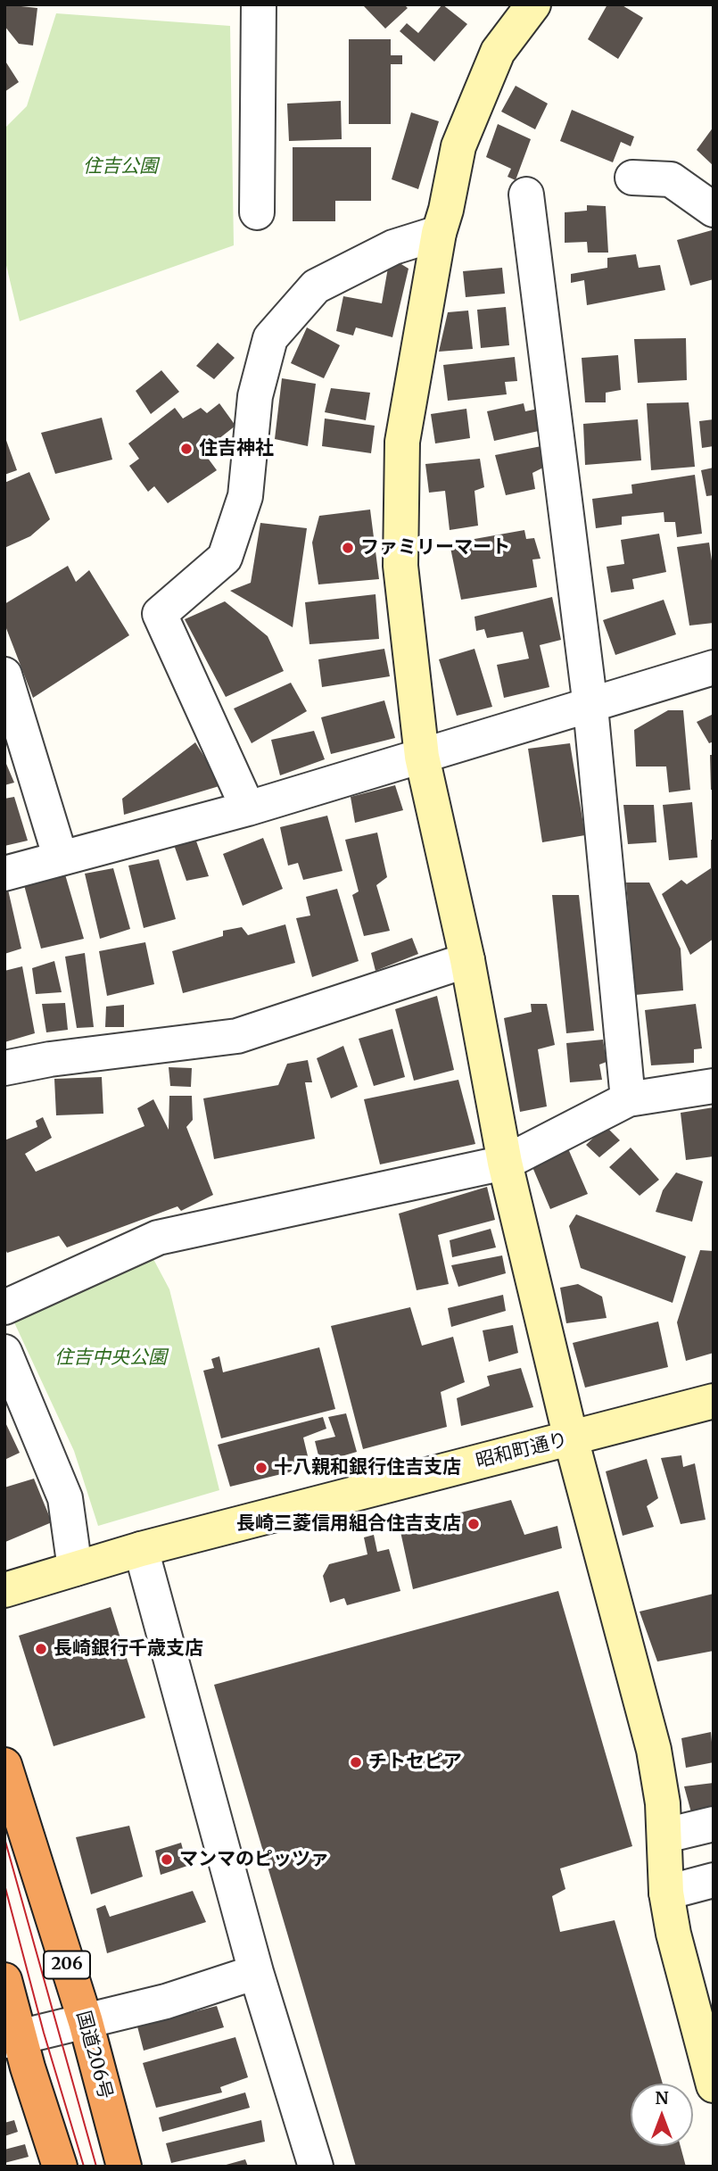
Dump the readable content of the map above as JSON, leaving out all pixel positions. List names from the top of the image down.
{
  "streets": {
    "highway": ["206", "国道206号"],
    "street": ["昭和町通り"]
  },
  "parks": ["住吉公園", "住吉中央公園"],
  "places": [
    "住吉神社",
    "ファミリーマート",
    "十八親和銀行住吉支店",
    "長崎三菱信用組合住吉支店",
    "長崎銀行千歳支店",
    "チトセピア",
    "マンマのピッツァ"
  ],
  "north": "top"
}
